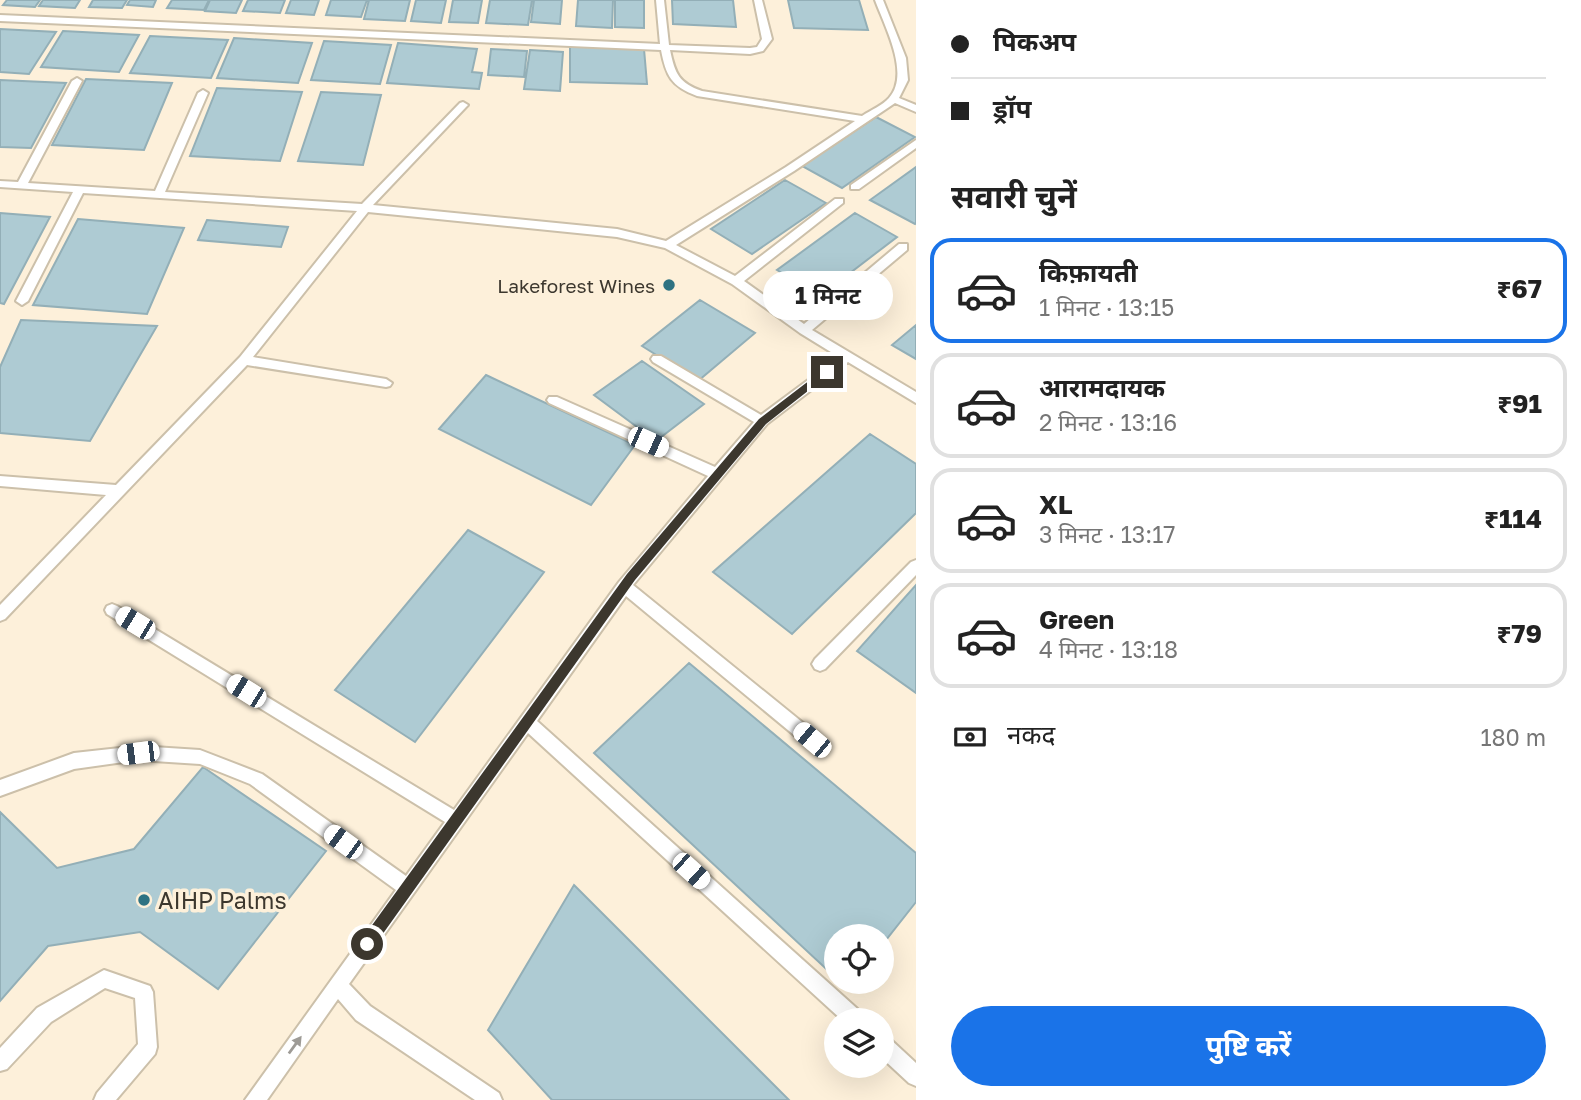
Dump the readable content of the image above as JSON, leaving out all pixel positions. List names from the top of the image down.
{
  "places": ["Lakeforest Wines", "AIHP Palms"],
  "page": {
    "banner": ["पिकअप", "ड्रॉप"],
    "heading": "सवारी चुनें",
    "list": [
      {
        "name": "किफ़ायती",
        "note": "1 मिनट · 13:15",
        "value": "₹67"
      },
      {
        "name": "आरामदायक",
        "note": "2 मिनट · 13:16",
        "value": "₹91"
      },
      {
        "name": "XL",
        "note": "3 मिनट · 13:17",
        "value": "₹114"
      },
      {
        "name": "Green",
        "note": "4 मिनट · 13:18",
        "value": "₹79"
      }
    ],
    "bubble": "1 मिनट",
    "pay": ["नकद", "180 m"],
    "buttons": "पुष्टि करें"
  }
}
